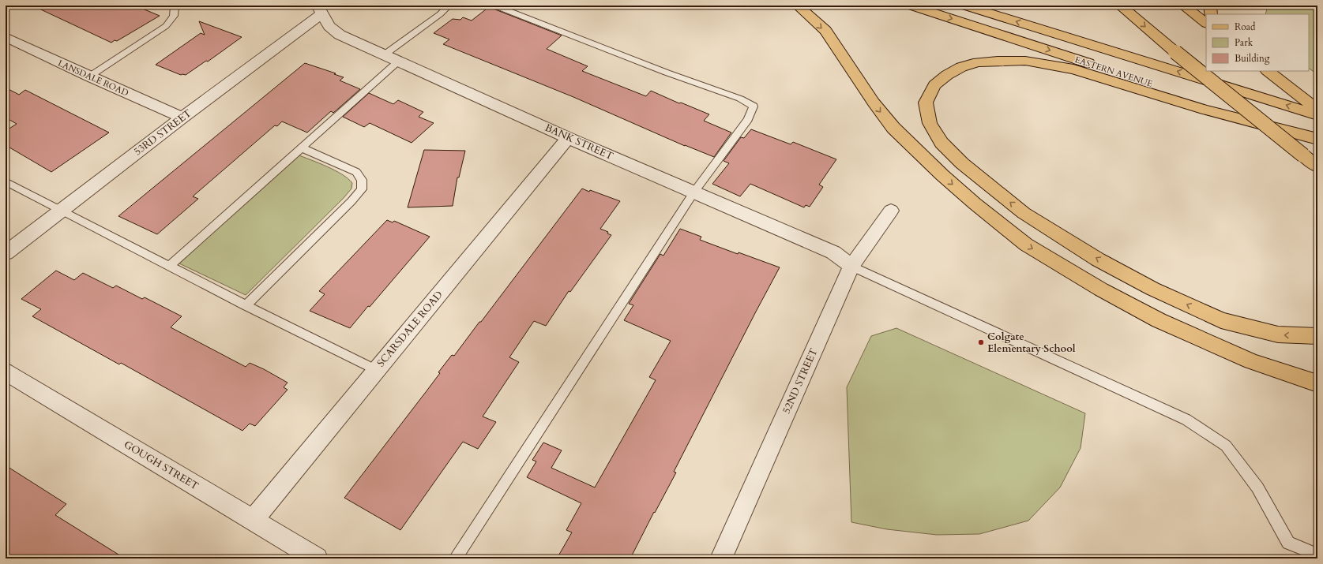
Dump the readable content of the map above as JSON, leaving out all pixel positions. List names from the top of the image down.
{
  "streets": {
    "main road": ["EASTERN AVENUE"],
    "street": [
      "LANSDALE ROAD",
      "53RD STREET",
      "BANK STREET",
      "SCARSDALE ROAD",
      "52ND STREET",
      "GOUGH STREET"
    ]
  },
  "crossings": [
    ["LANSDALE ROAD", "53RD STREET"],
    ["53RD STREET", "BANK STREET"],
    ["BANK STREET", "SCARSDALE ROAD"],
    ["BANK STREET", "52ND STREET"],
    ["SCARSDALE ROAD", "GOUGH STREET"]
  ],
  "places": ["Colgate Elementary School"],
  "legend": ["Road", "Park", "Building"]
}
